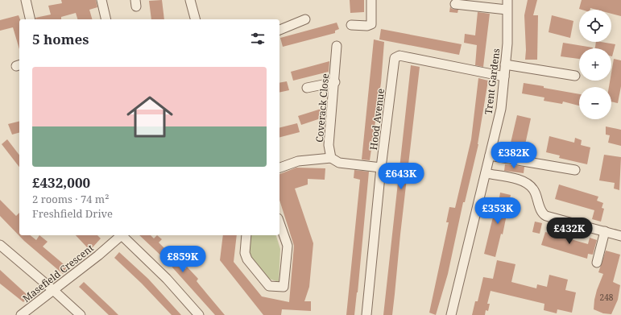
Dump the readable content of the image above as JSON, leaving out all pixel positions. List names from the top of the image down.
{
  "streets": {
    "street": [
      "Trent Gardens",
      "Coverack Close",
      "Hood Avenue",
      "Masefield Crescent"
    ]
  },
  "crossings": [
    ["Trent Gardens", "Hood Avenue"]
  ],
  "house_numbers": ["248"],
  "page": {
    "map_buttons": ["+", "−"],
    "heading": "5 homes",
    "list": [
      {
        "name": "£432,000",
        "note": "2 rooms · 74 m² · Freshfield Drive"
      }
    ],
    "price": [
      "£382K",
      "£643K",
      "£353K",
      "£432K",
      "£859K"
    ]
  }
}
